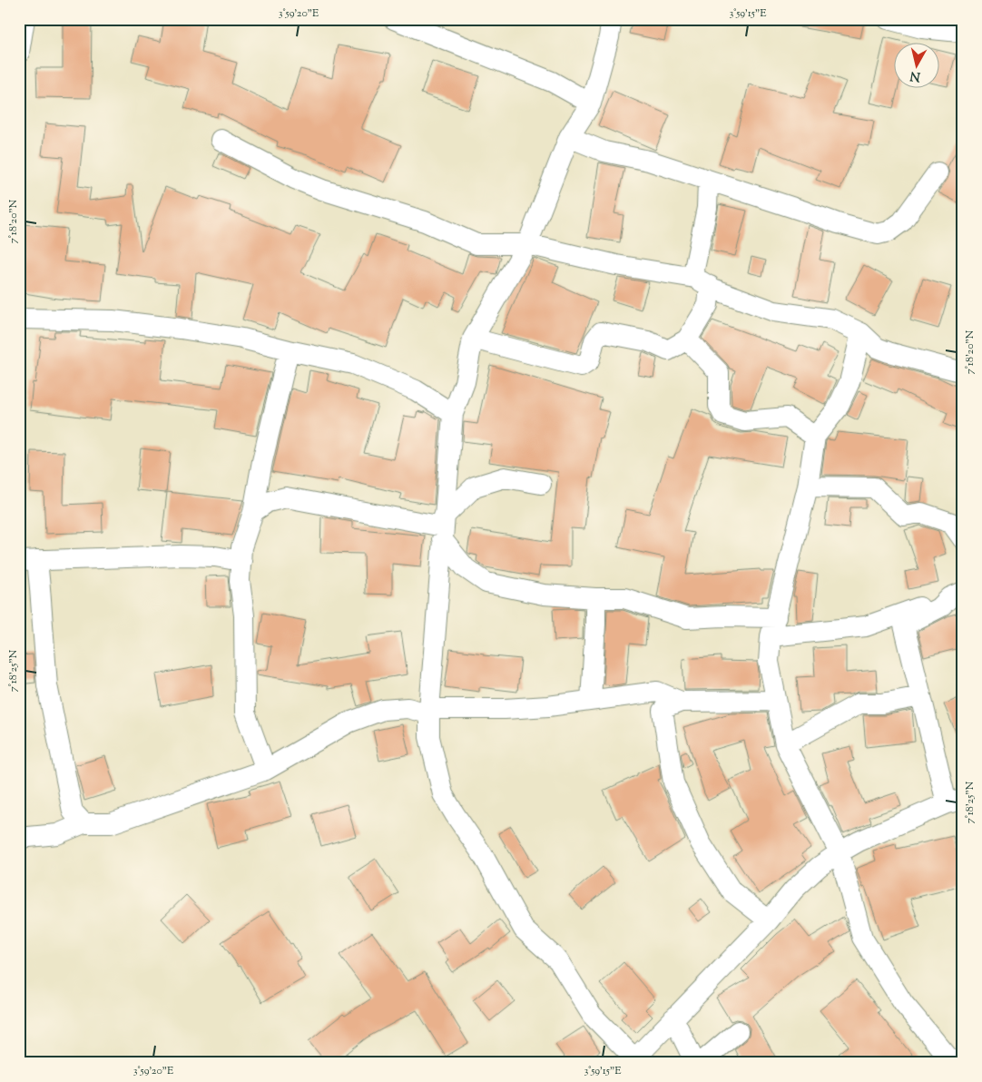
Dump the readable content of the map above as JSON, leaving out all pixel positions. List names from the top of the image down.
{
  "north": "bottom",
  "coordinates": [
    "3°59'20\"E",
    "3°59'15\"E",
    "7°18'20\"N",
    "7°18'25\"N"
  ]
}
